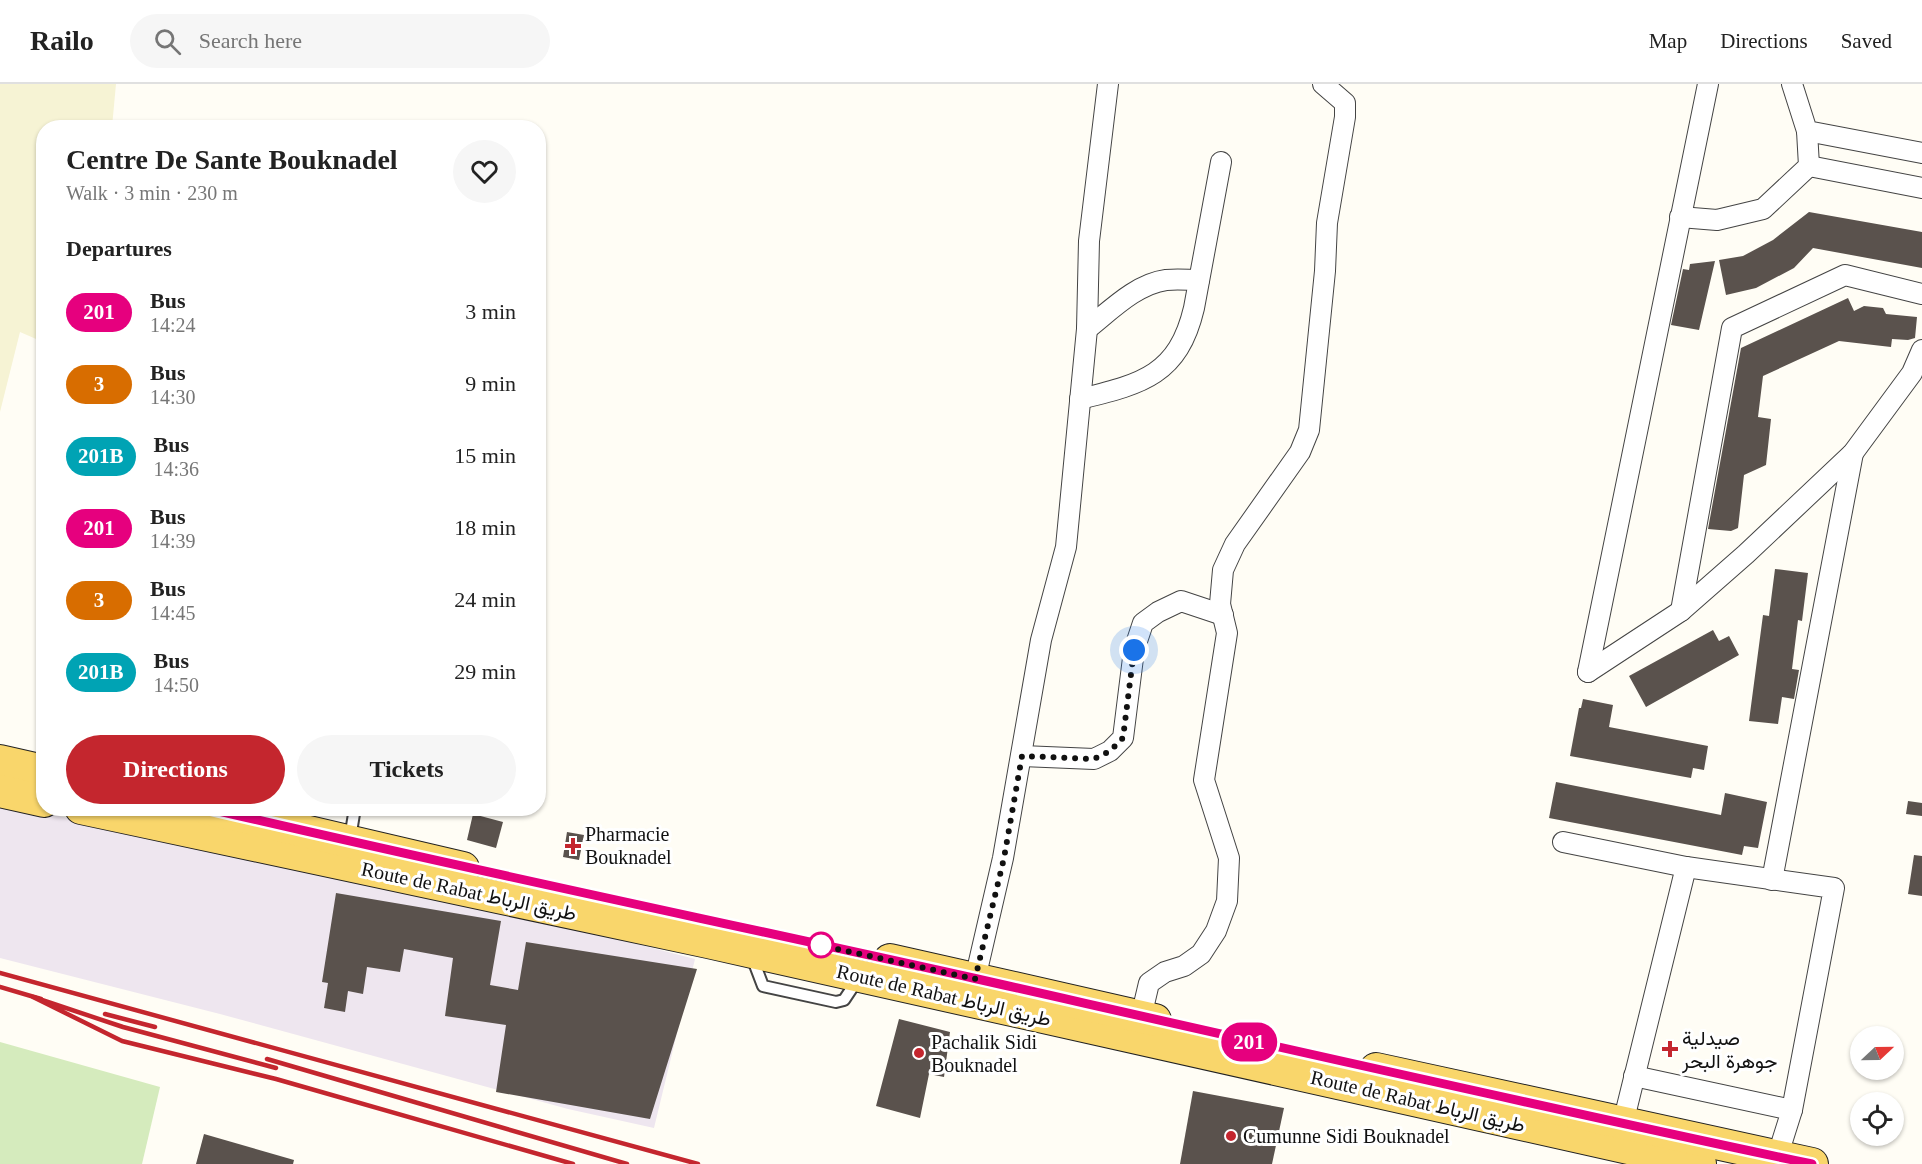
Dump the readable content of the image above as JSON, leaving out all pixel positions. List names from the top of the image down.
{
  "streets": {
    "main road": ["Route de Rabat طريق الرباط"]
  },
  "places": {
    "health": ["Pharmacie Bouknadel", "صيدلية جوهرة البحر"],
    "other": ["Pachalik Sidi Bouknadel", "Cumunne Sidi Bouknadel"]
  },
  "lines": ["bus line 201"],
  "north": "right",
  "page": {
    "header": "Railo",
    "search": "Search here",
    "nav": ["Map", "Directions", "Saved"],
    "on_map": "201",
    "heading": [
      ["Centre De Sante Bouknadel", "Walk · 3 min · 230 m"],
      "Departures"
    ],
    "list": [
      {
        "mark": "201",
        "name": "Bus",
        "note": "14:24",
        "value": "3 min"
      },
      {
        "mark": "3",
        "name": "Bus",
        "note": "14:30",
        "value": "9 min"
      },
      {
        "mark": "201B",
        "name": "Bus",
        "note": "14:36",
        "value": "15 min"
      },
      {
        "mark": "201",
        "name": "Bus",
        "note": "14:39",
        "value": "18 min"
      },
      {
        "mark": "3",
        "name": "Bus",
        "note": "14:45",
        "value": "24 min"
      },
      {
        "mark": "201B",
        "name": "Bus",
        "note": "14:50",
        "value": "29 min"
      }
    ],
    "buttons": ["Directions", "Tickets"]
  }
}
